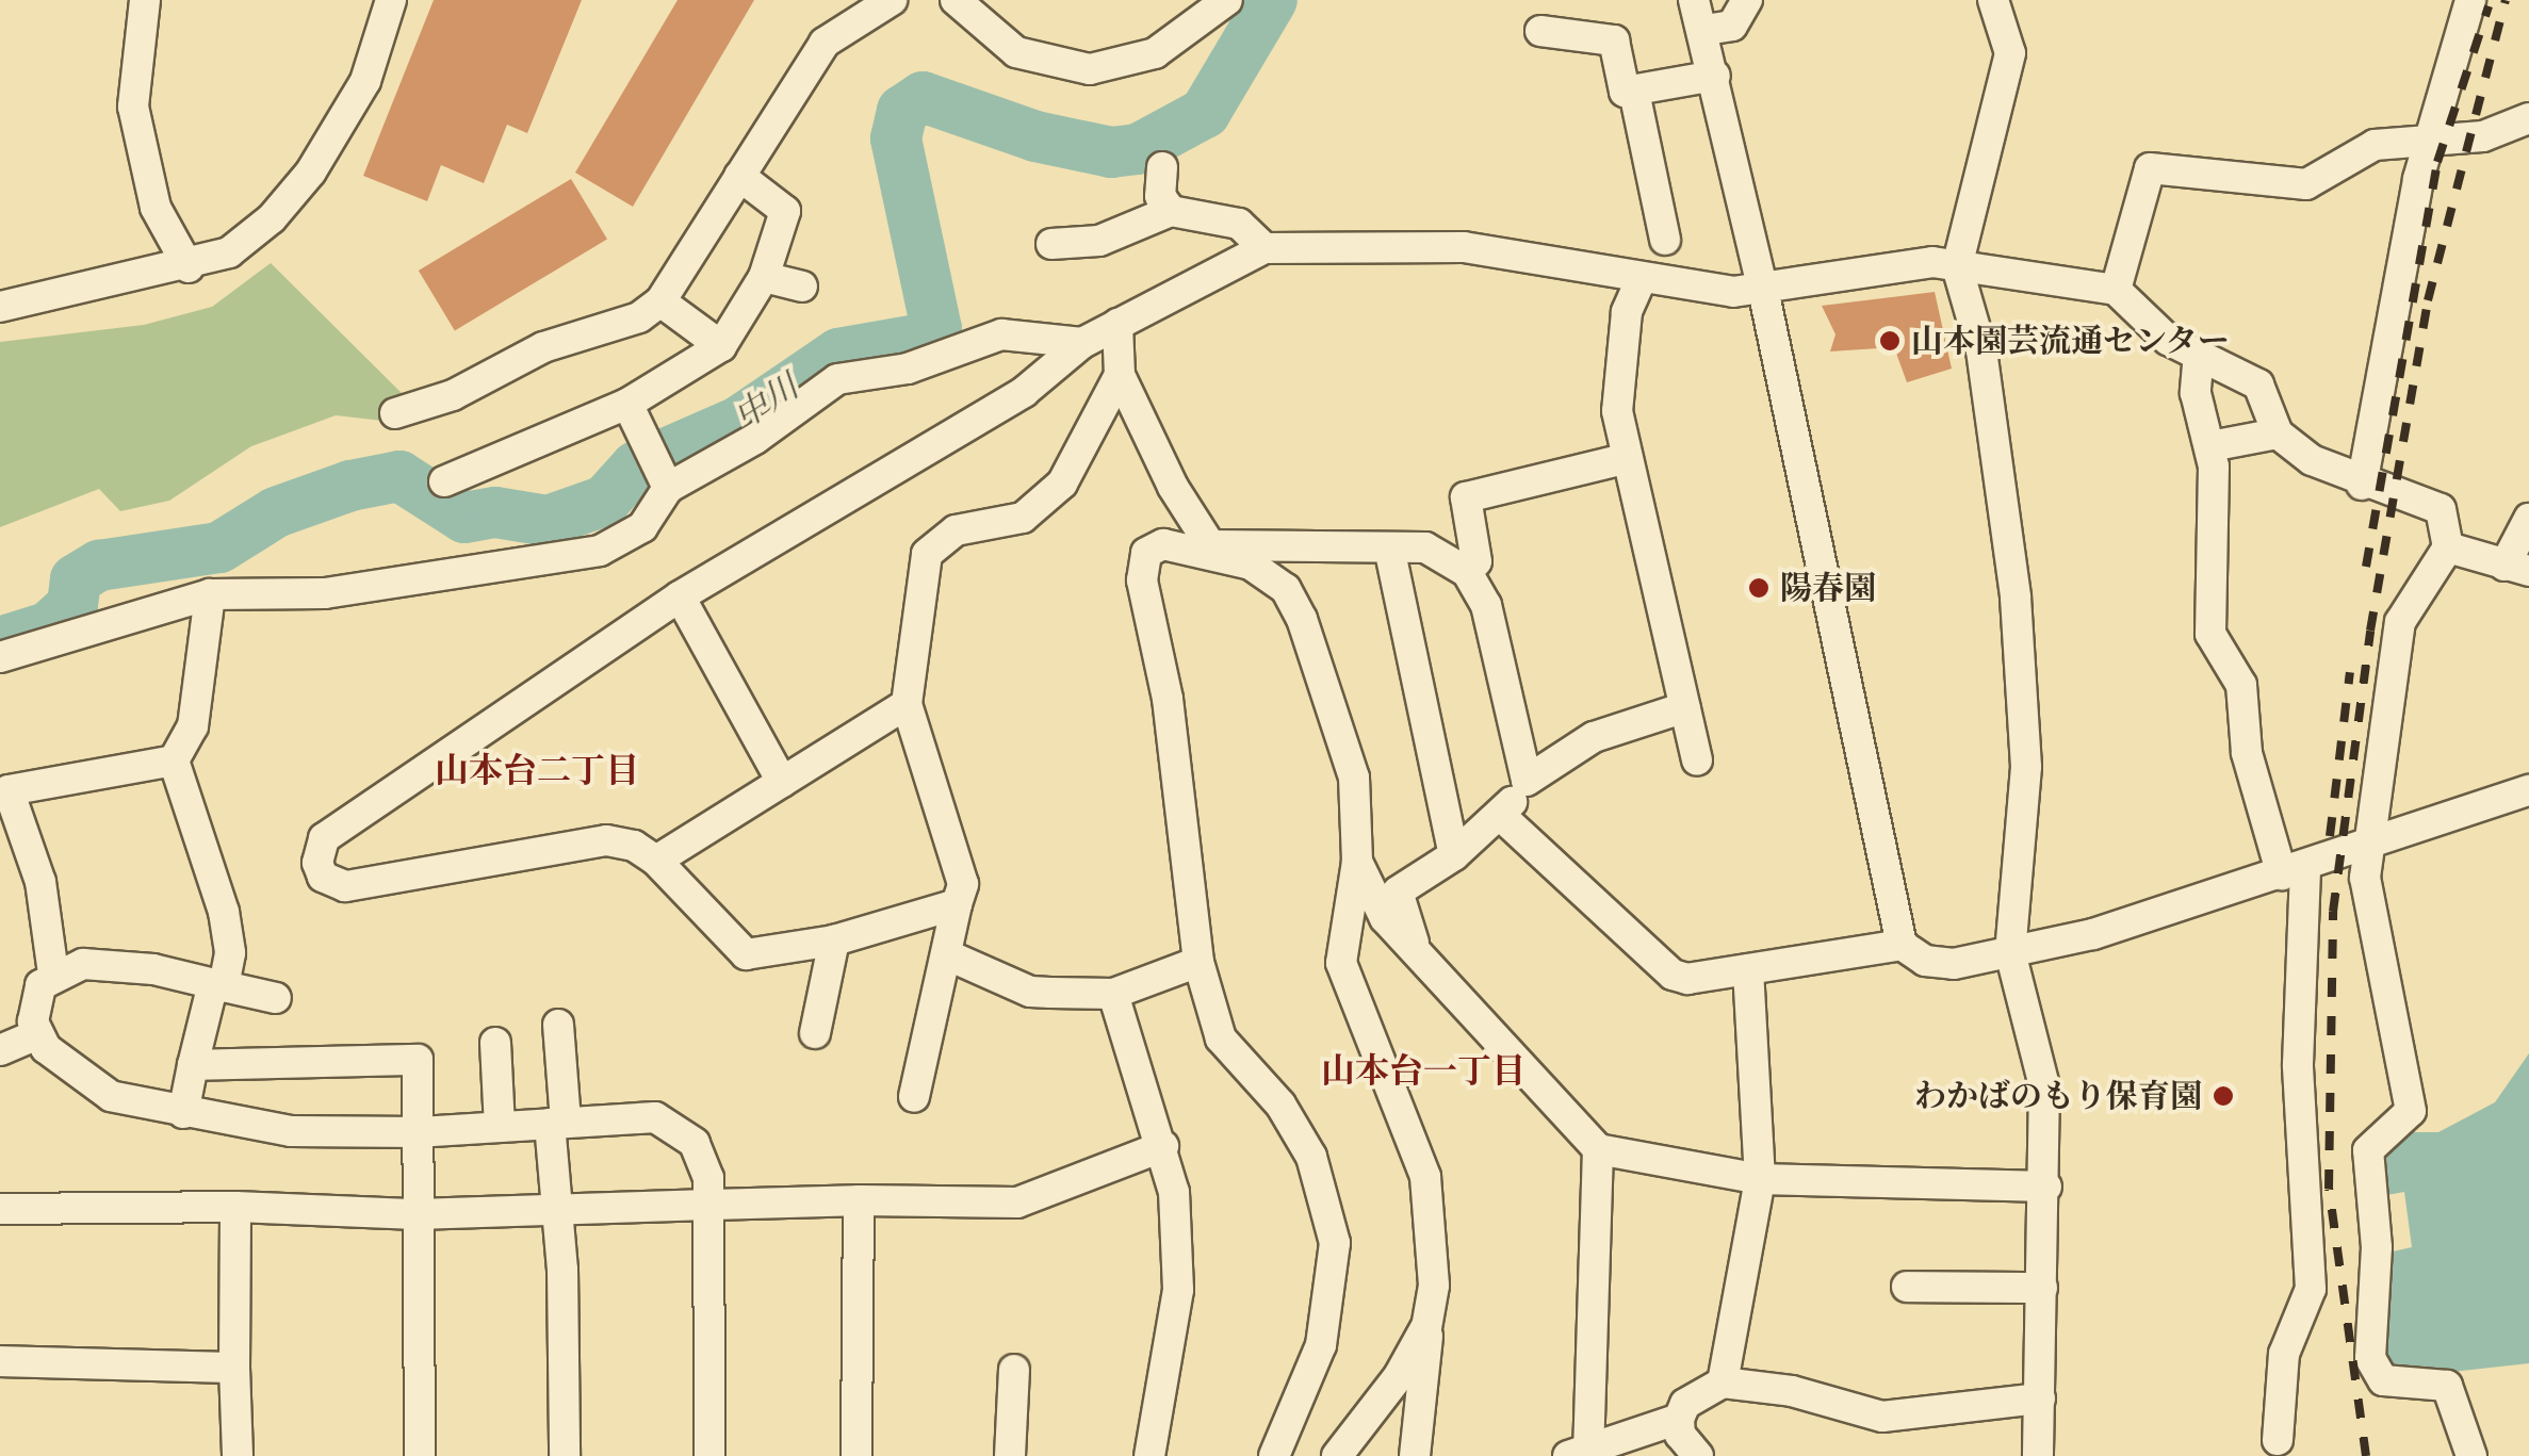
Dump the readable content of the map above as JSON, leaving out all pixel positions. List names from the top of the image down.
{
  "districts": ["山本台二丁目", "山本台一丁目"],
  "water": ["中川"],
  "places": ["山本園芸流通センター", "陽春園", "わかばのもり保育園"]
}
